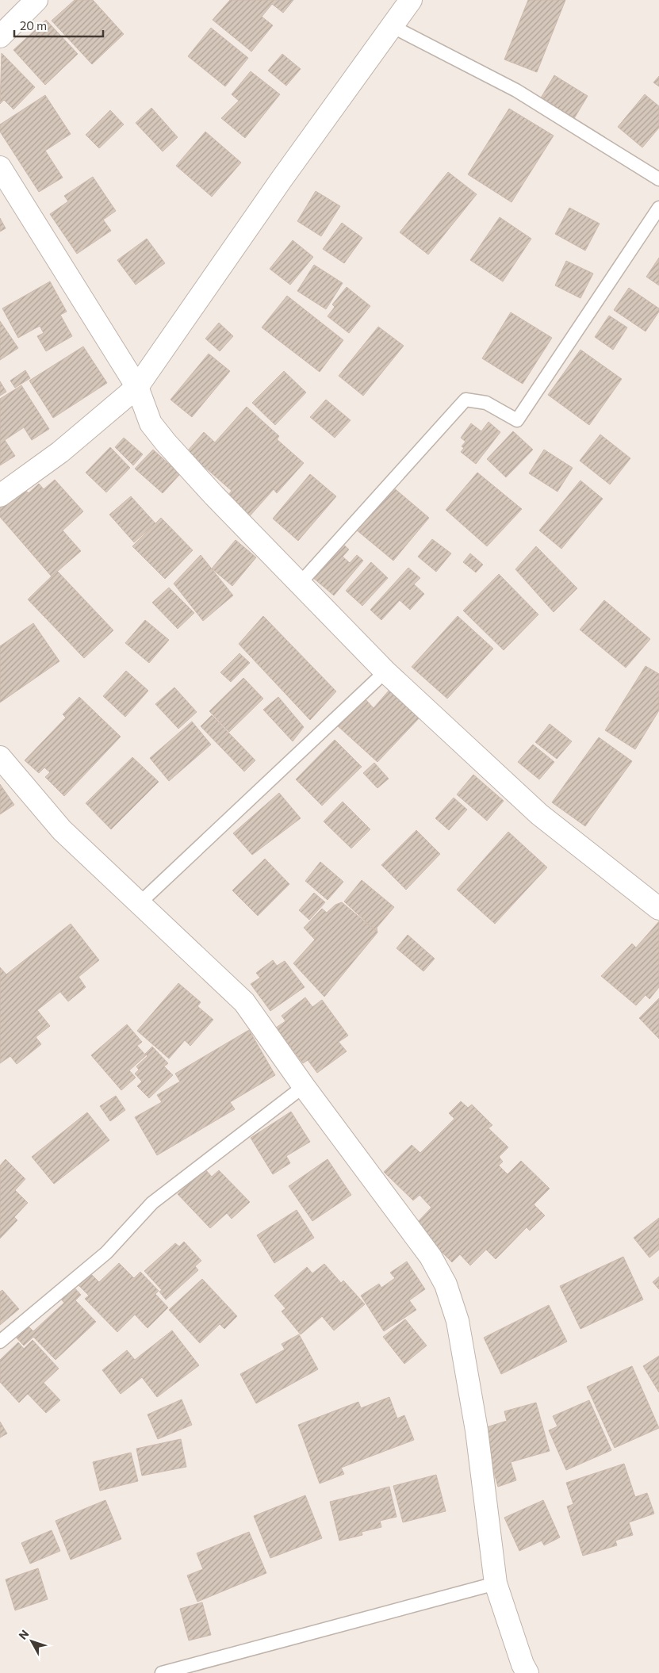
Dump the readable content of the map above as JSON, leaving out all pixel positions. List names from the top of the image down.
{
  "scale_bar": "20 m",
  "north": "top left"
}
